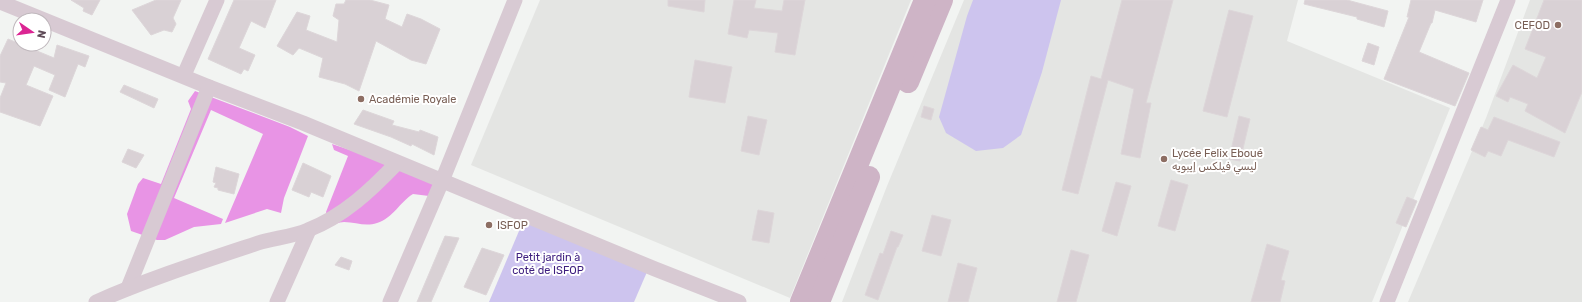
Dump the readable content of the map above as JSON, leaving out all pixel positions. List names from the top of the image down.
{
  "parks": ["Petit jardin à coté de ISFOP"],
  "places": [
    "CEFOD",
    "Académie Royale",
    "Lycée Felix Eboué ليسي فيلكس إيبويه",
    "ISFOP"
  ],
  "north": "right"
}
